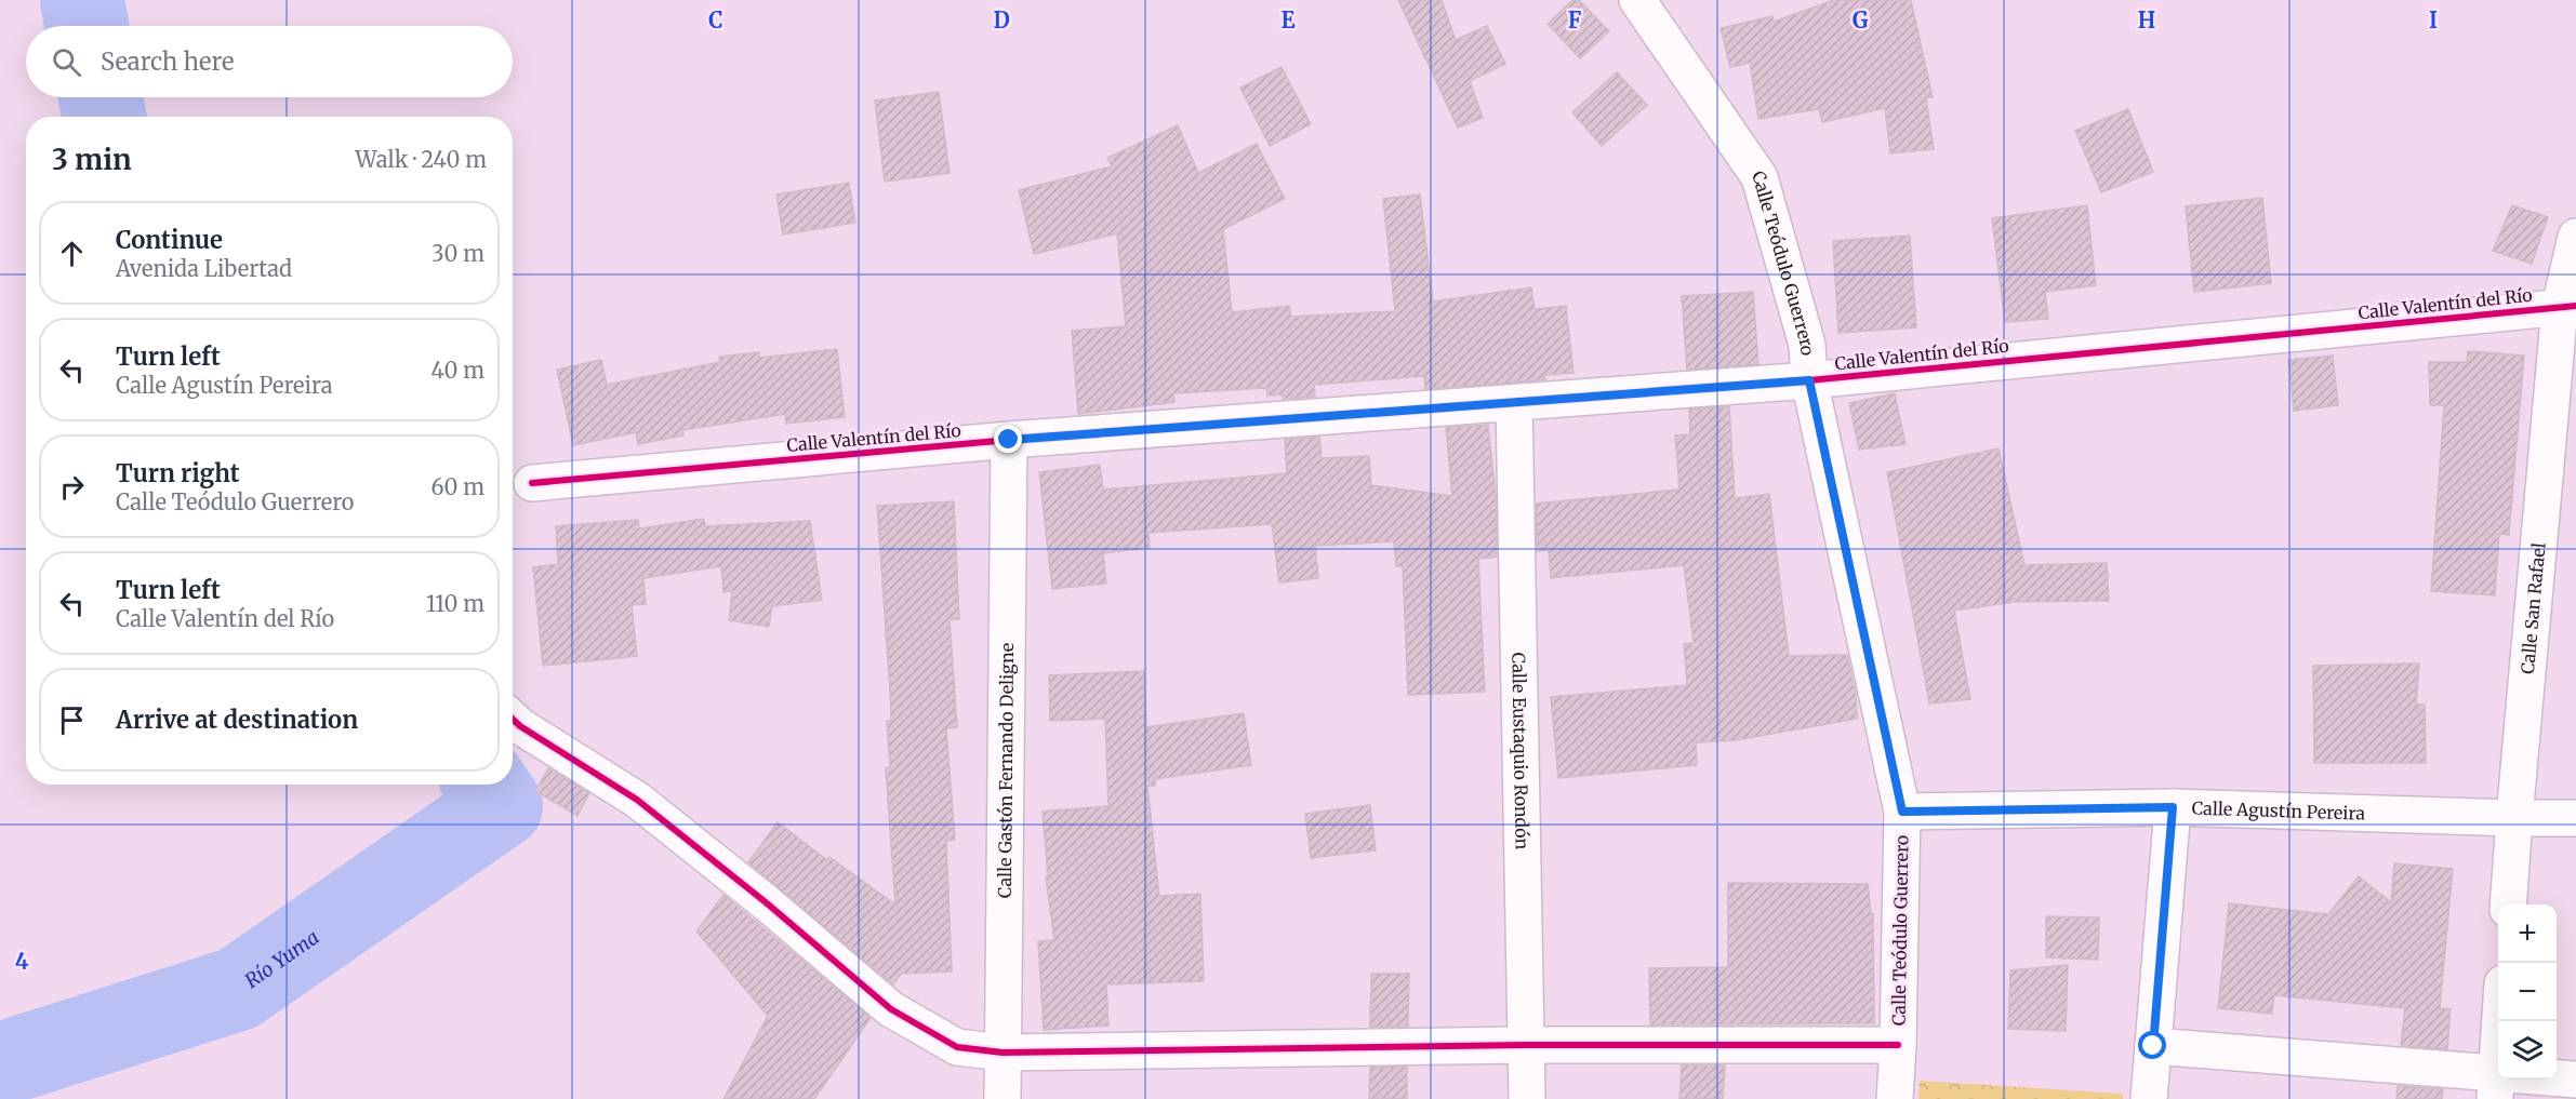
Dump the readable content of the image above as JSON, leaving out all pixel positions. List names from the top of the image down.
{
  "streets": {
    "street": [
      "Calle Teódulo Guerrero",
      "Calle Valentín del Río",
      "Calle San Rafael",
      "Calle Eustaquio Rondón",
      "Calle Gastón Fernando Deligne",
      "Calle Agustín Pereira"
    ]
  },
  "crossings": [
    ["Calle Teódulo Guerrero", "Calle Valentín del Río"],
    ["Calle Teódulo Guerrero", "Calle Agustín Pereira"],
    ["Calle Valentín del Río", "Calle San Rafael"],
    ["Calle Valentín del Río", "Calle Eustaquio Rondón"],
    ["Calle Valentín del Río", "Calle Gastón Fernando Deligne"],
    ["Calle San Rafael", "Calle Agustín Pereira"]
  ],
  "water": ["Río Yuma"],
  "page": {
    "search": "Search here",
    "heading": ["3 min", "Walk · 240 m"],
    "list": [
      ["Continue", "Avenida Libertad", "30 m"],
      ["Turn left", "Calle Agustín Pereira", "40 m"],
      ["Turn right", "Calle Teódulo Guerrero", "60 m"],
      ["Turn left", "Calle Valentín del Río", "110 m"],
      "Arrive at destination"
    ],
    "map_buttons": ["+", "−"]
  },
  "grid": {
    "columns": [
      "C",
      "D",
      "E",
      "F",
      "G",
      "H",
      "I"
    ],
    "rows": ["4"]
  }
}
